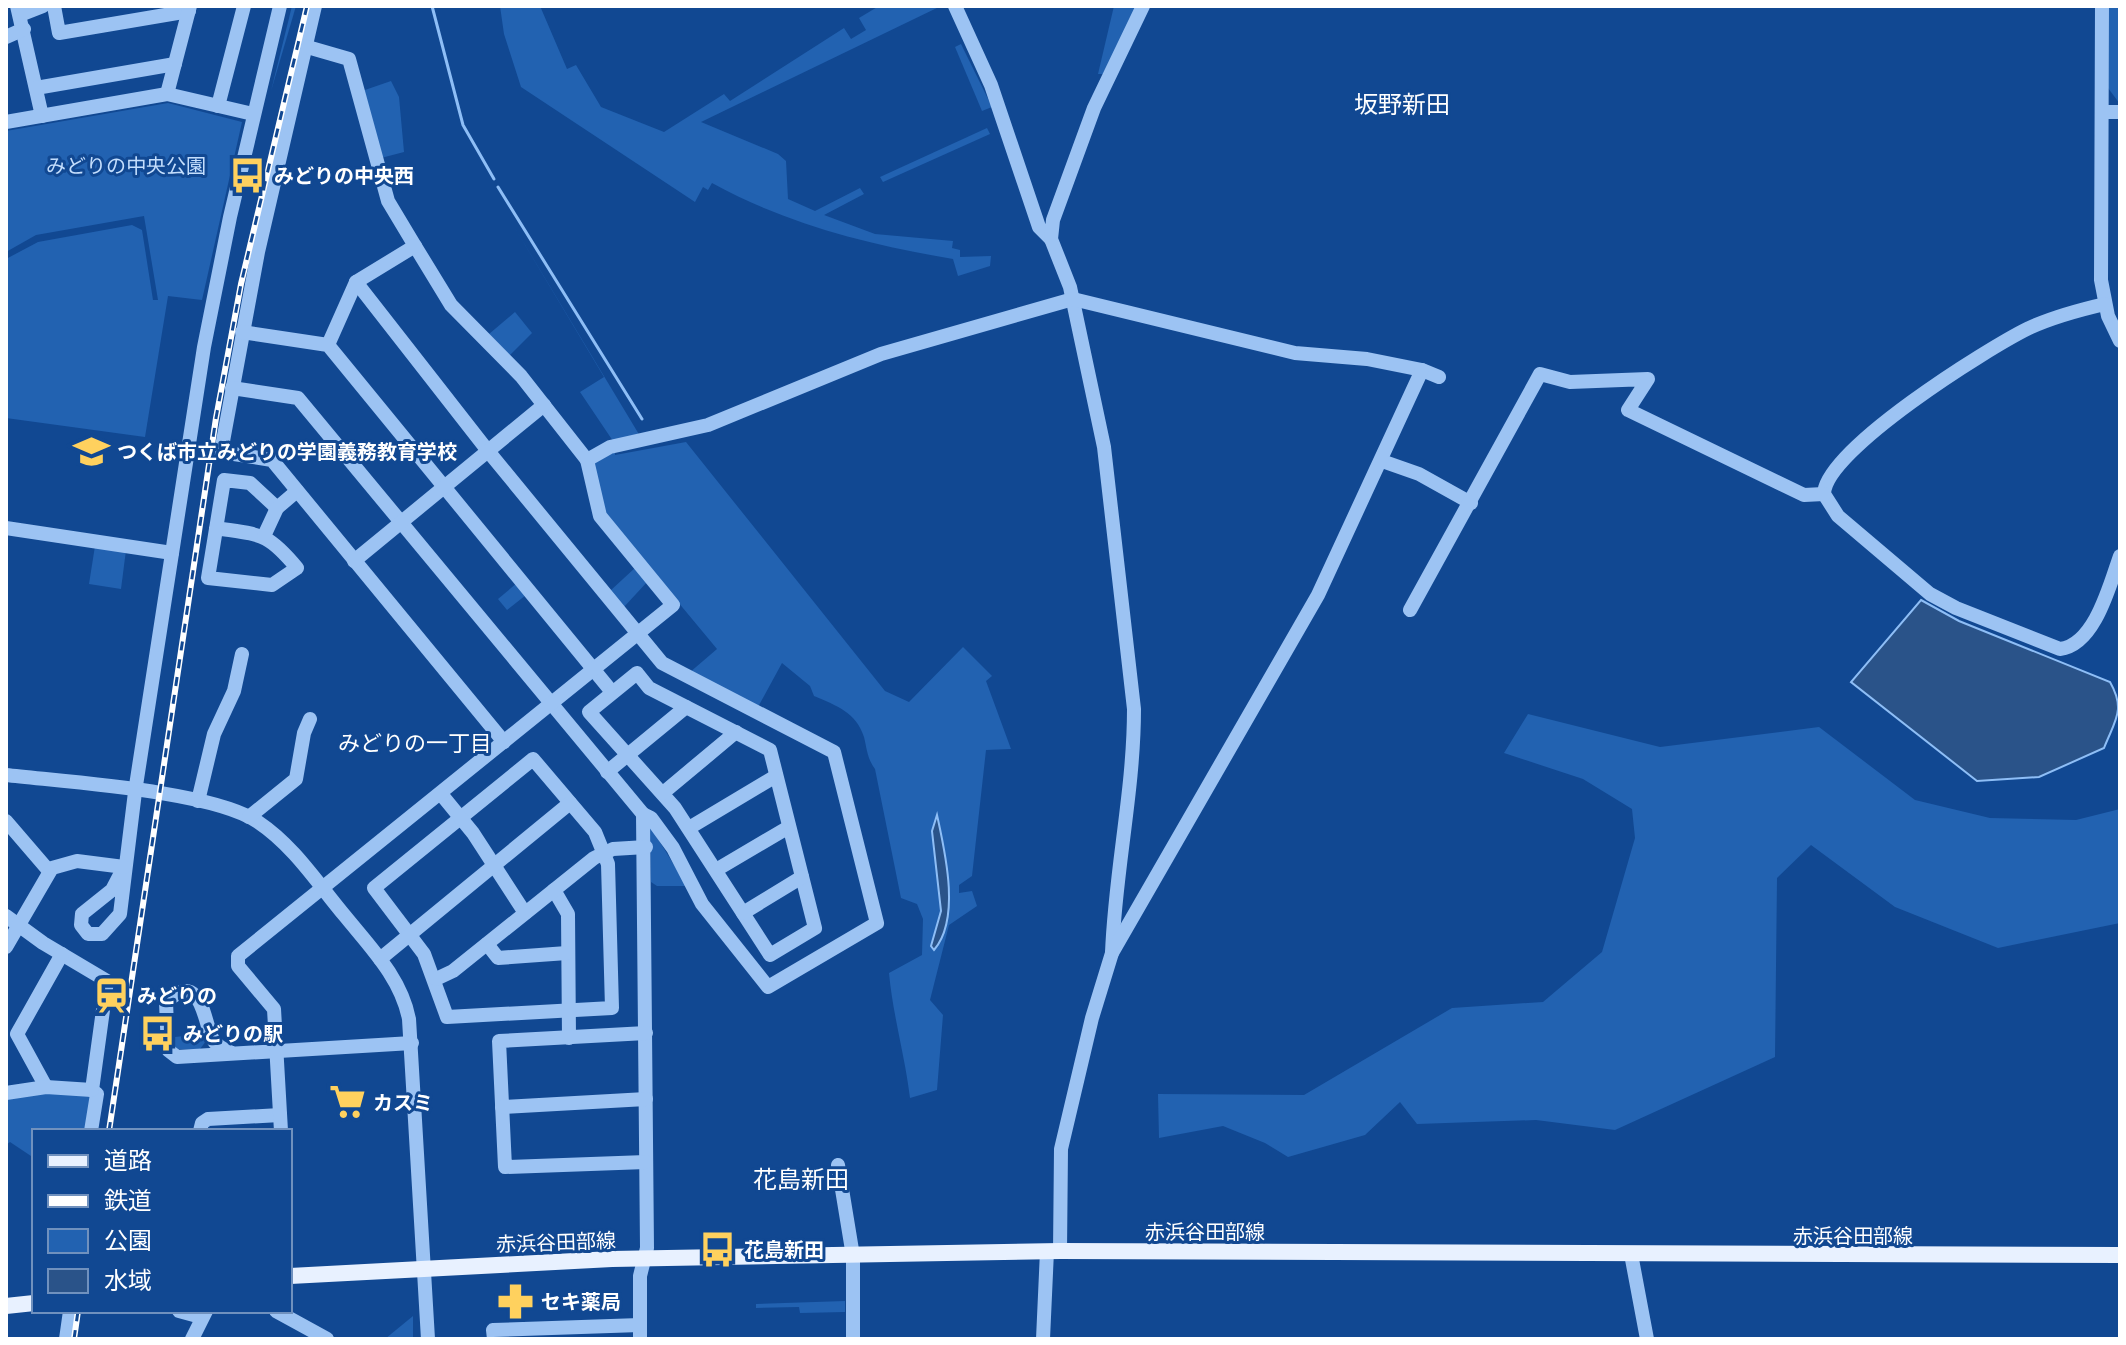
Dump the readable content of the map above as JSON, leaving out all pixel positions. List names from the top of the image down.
{
  "streets": {
    "main road": ["赤浜谷田部線"]
  },
  "districts": ["坂野新田", "みどりの一丁目", "花島新田"],
  "parks": ["みどりの中央公園"],
  "places": {
    "bus stop": ["みどりの中央西", "みどりの駅", "花島新田"],
    "school or university": ["つくば市立みどりの学園義務教育学校"],
    "station": ["みどりの"],
    "supermarket": ["カスミ"],
    "pharmacy": ["セキ薬局"]
  },
  "legend": [
    "道路",
    "鉄道",
    "公園",
    "水域"
  ]
}
